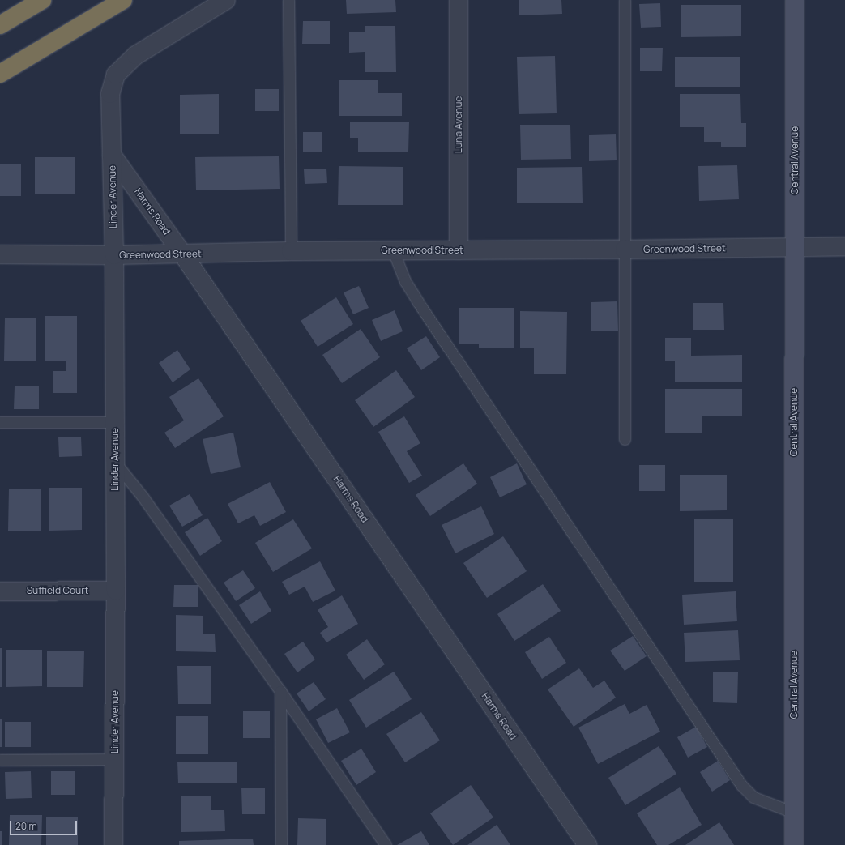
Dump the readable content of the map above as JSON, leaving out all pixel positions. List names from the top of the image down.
{
  "streets": {
    "main road": ["Central Avenue"],
    "street": [
      "Luna Avenue",
      "Linder Avenue",
      "Harms Road",
      "Greenwood Street",
      "Suffield Court"
    ]
  },
  "crossings": [
    ["Luna Avenue", "Greenwood Street"],
    ["Central Avenue", "Greenwood Street"],
    ["Linder Avenue", "Harms Road"],
    ["Linder Avenue", "Greenwood Street"],
    ["Linder Avenue", "Suffield Court"],
    ["Harms Road", "Greenwood Street"]
  ],
  "scale_bar": "20 m"
}
